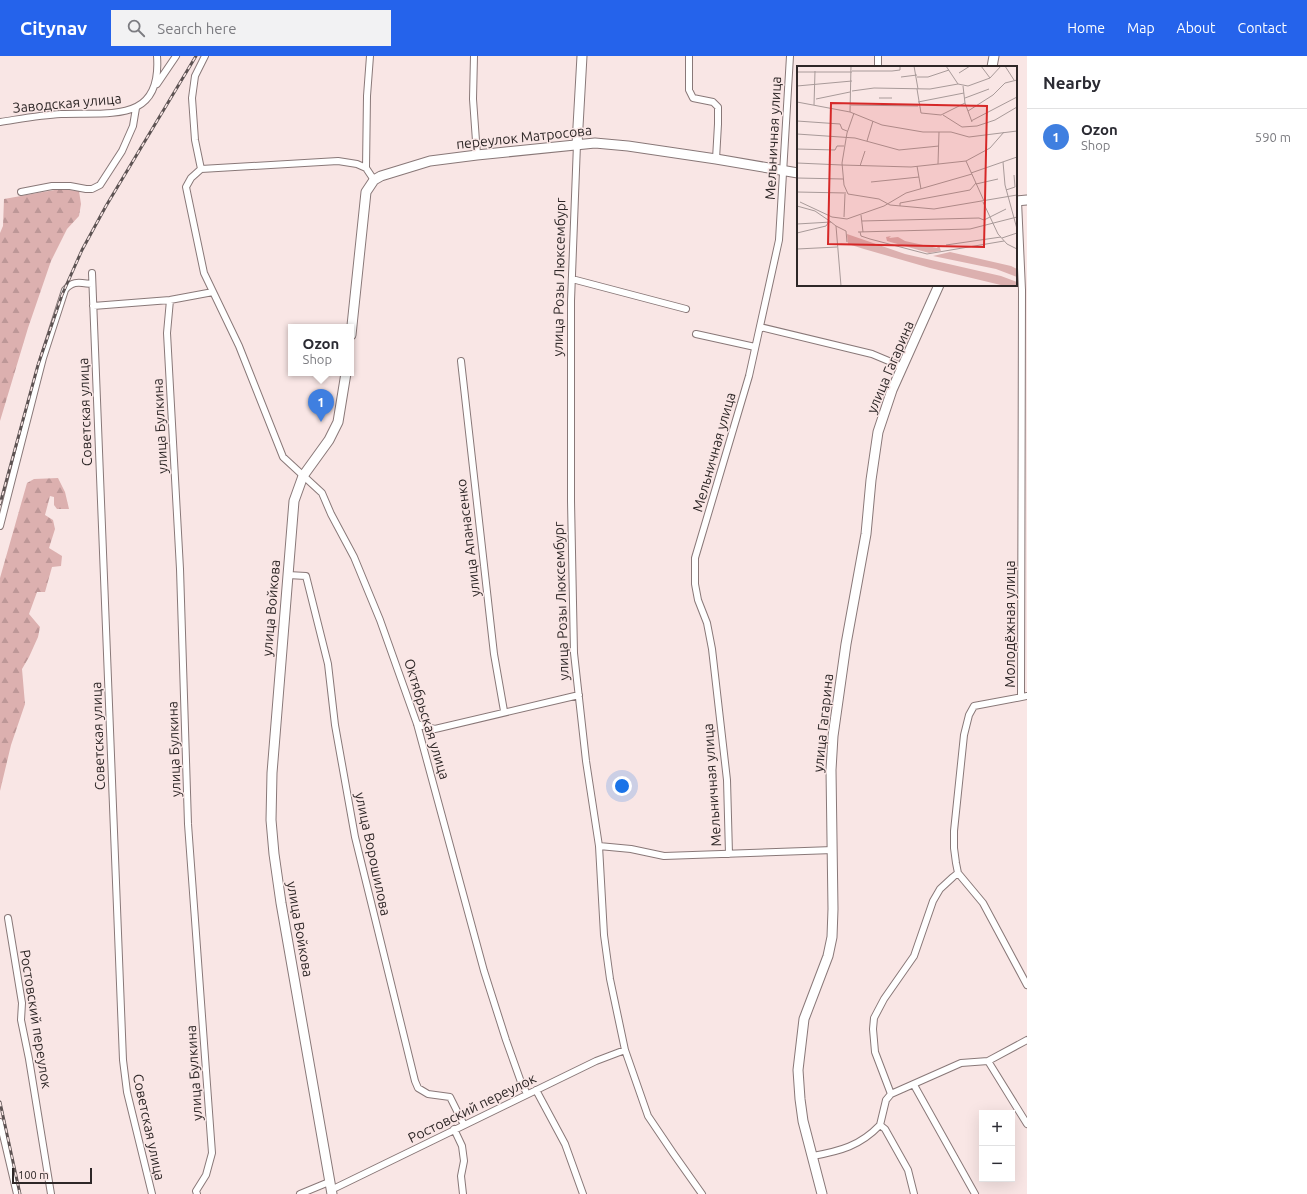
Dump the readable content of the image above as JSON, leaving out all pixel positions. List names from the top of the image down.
{
  "streets": {
    "main road": [
      "переулок Матросова",
      "улица Розы Люксембург",
      "улица Гагарина",
      "улица Войкова"
    ],
    "street": [
      "Заводская улица",
      "Мельничная улица",
      "Советская улица",
      "улица Булкина",
      "улица Апанасенко",
      "Молодёжная улица",
      "Октябрьская улица",
      "улица Ворошилова",
      "Ростовский переулок"
    ]
  },
  "crossings": [
    ["переулок Матросова", "Мельничная улица"],
    ["переулок Матросова", "улица Розы Люксембург"],
    ["улица Розы Люксембург", "Ростовский переулок"],
    ["улица Войкова", "Октябрьская улица"],
    ["улица Войкова", "улица Ворошилова"],
    ["улица Войкова", "Ростовский переулок"],
    ["Октябрьская улица", "Ростовский переулок"],
    ["улица Ворошилова", "Ростовский переулок"]
  ],
  "scale_bar": "100 m",
  "page": {
    "header": "Citynav",
    "search": "Search here",
    "nav": [
      "Home",
      "Map",
      "About",
      "Contact"
    ],
    "heading": "Nearby",
    "list": [
      {
        "mark": "1",
        "name": "Ozon",
        "note": "Shop",
        "value": "590 m"
      }
    ],
    "popup": ["Ozon", "Shop"],
    "pins": "1",
    "map_buttons": ["+", "−"],
    "scale": "100 m"
  }
}
